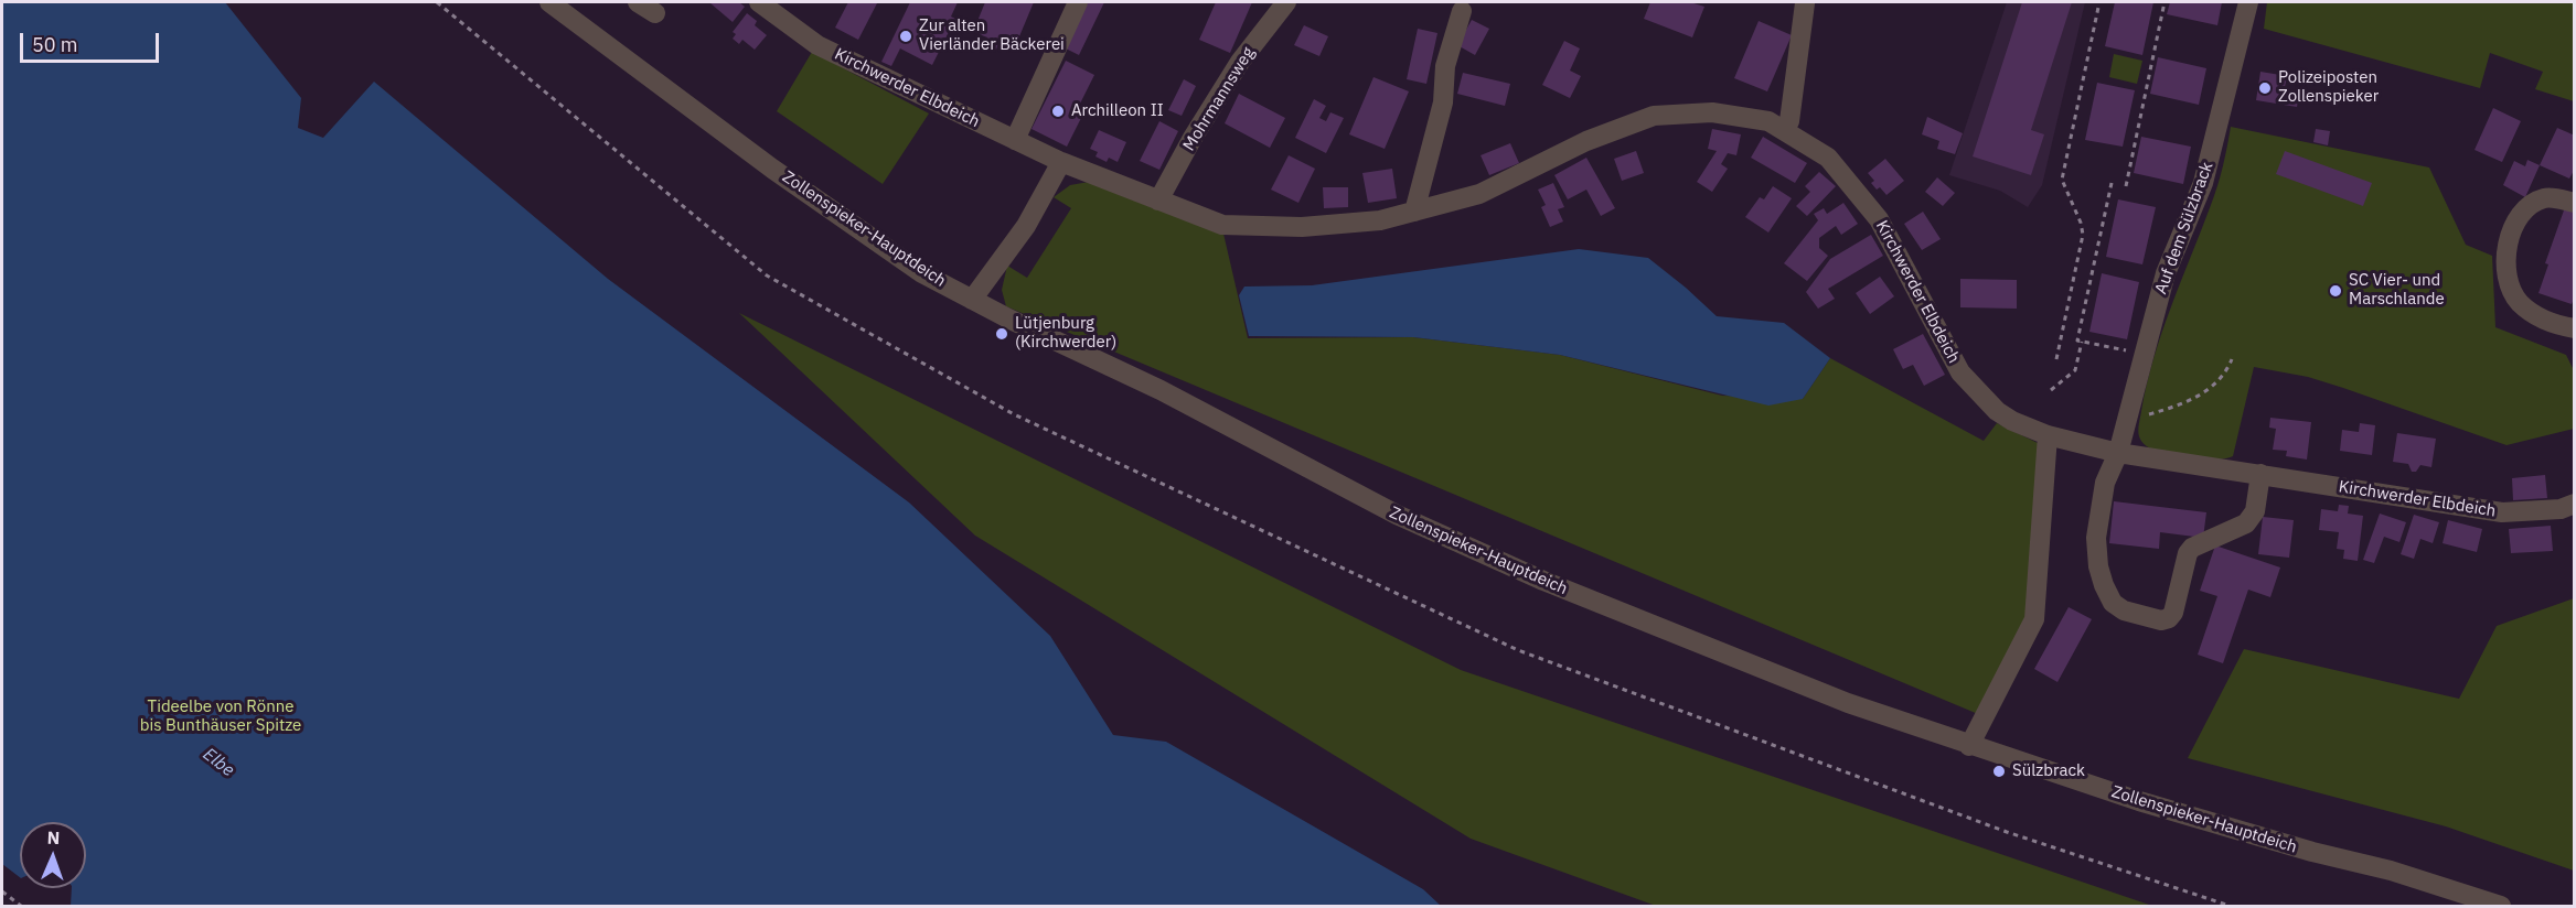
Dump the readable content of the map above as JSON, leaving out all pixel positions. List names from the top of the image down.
{
  "streets": {
    "street": [
      "Kirchwerder Elbdeich",
      "Mohrmannsweg",
      "Auf dem Sülzbrack",
      "Zollenspieker-Hauptdeich"
    ]
  },
  "crossings": [
    ["Kirchwerder Elbdeich", "Mohrmannsweg"],
    ["Kirchwerder Elbdeich", "Auf dem Sülzbrack"]
  ],
  "water": ["Elbe"],
  "parks": ["Tideelbe von Rönne bis Bunthäuser Spitze"],
  "places": [
    "Zur alten Vierländer Bäckerei",
    "Polizeiposten Zollenspieker",
    "Archilleon II",
    "SC Vier- und Marschlande",
    "Lütjenburg (Kirchwerder)",
    "Sülzbrack"
  ],
  "scale_bar": "50 m",
  "north": "top"
}
